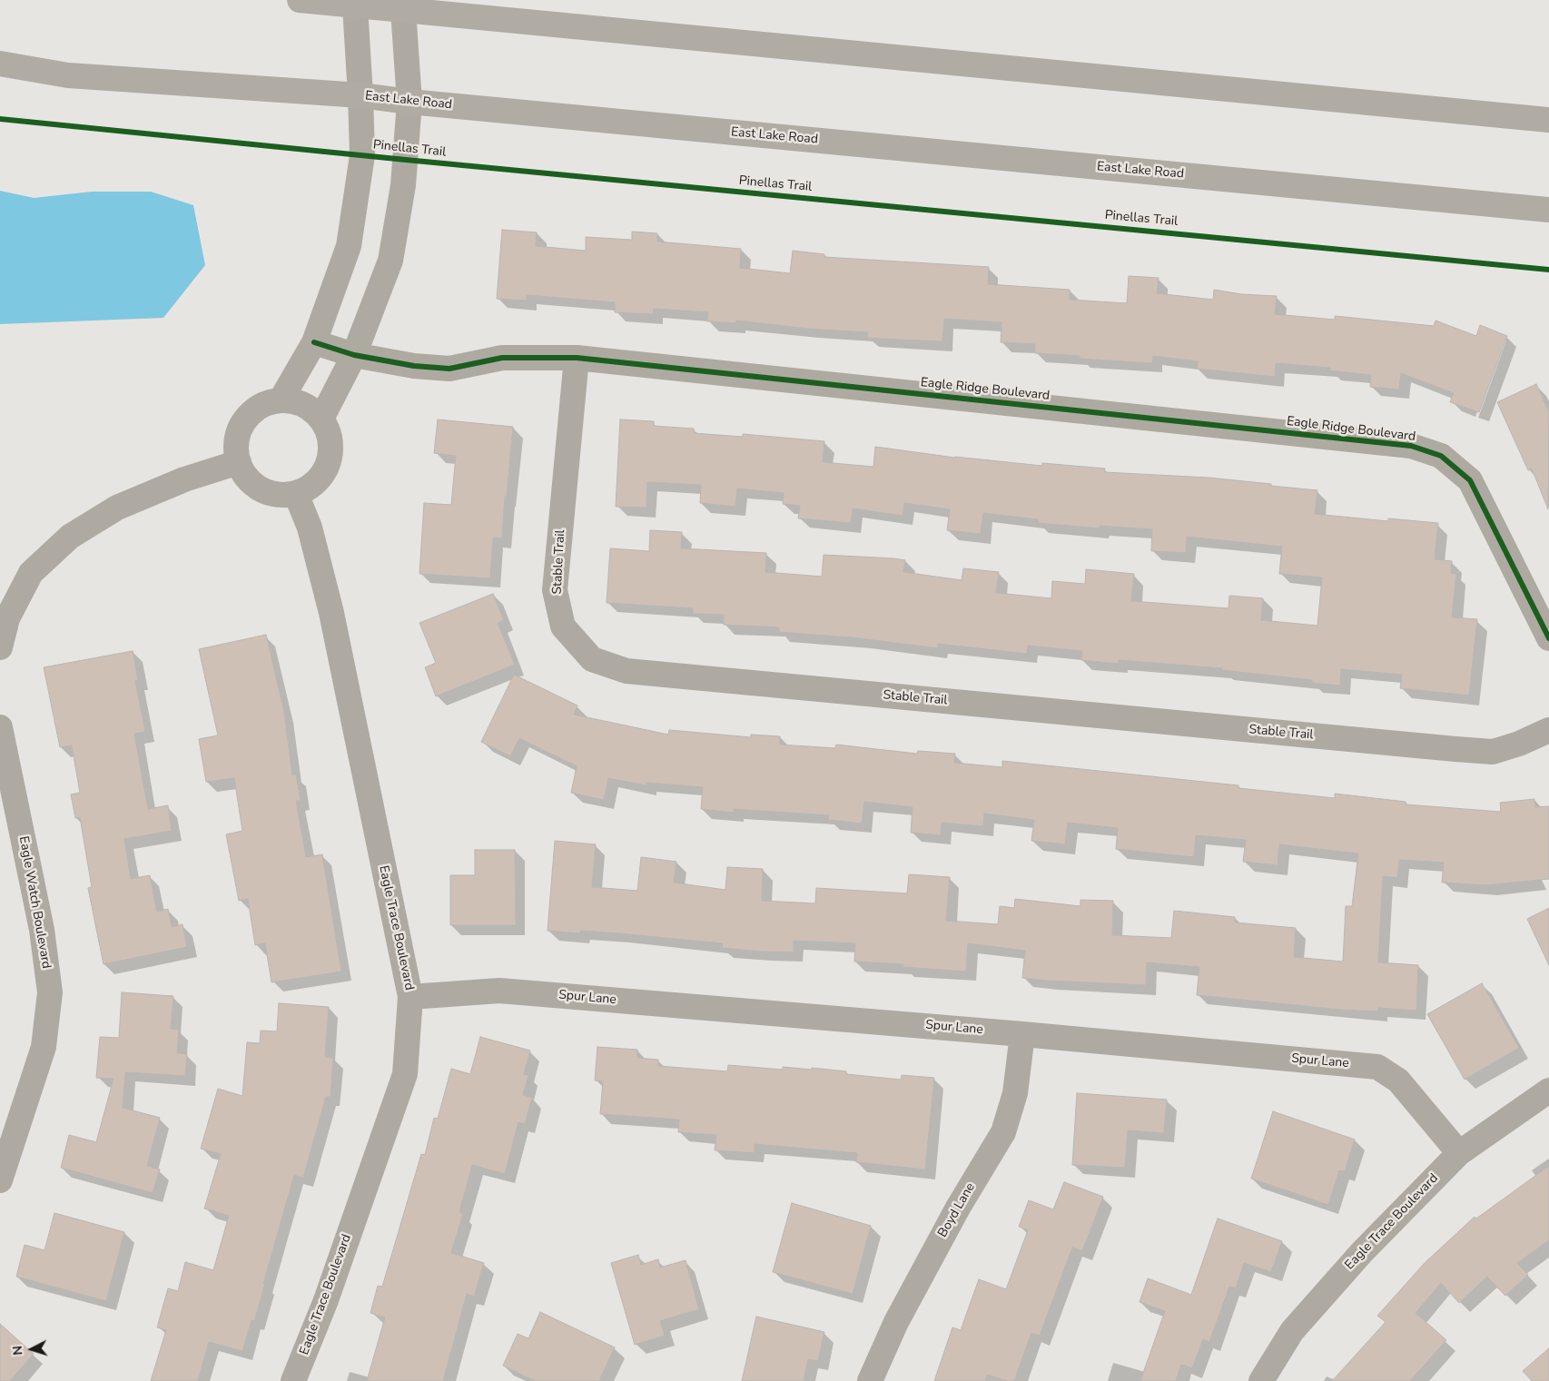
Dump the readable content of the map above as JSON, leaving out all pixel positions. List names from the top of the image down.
{
  "streets": {
    "main road": ["East Lake Road"],
    "street": [
      "Eagle Ridge Boulevard",
      "Stable Trail",
      "Eagle Watch Boulevard",
      "Eagle Trace Boulevard",
      "Spur Lane",
      "Boyd Lane"
    ],
    "cycle path": ["Pinellas Trail"]
  },
  "crossings": [
    ["Eagle Ridge Boulevard", "Stable Trail"],
    ["Eagle Trace Boulevard", "Spur Lane"],
    ["Spur Lane", "Boyd Lane"]
  ],
  "north": "left"
}
